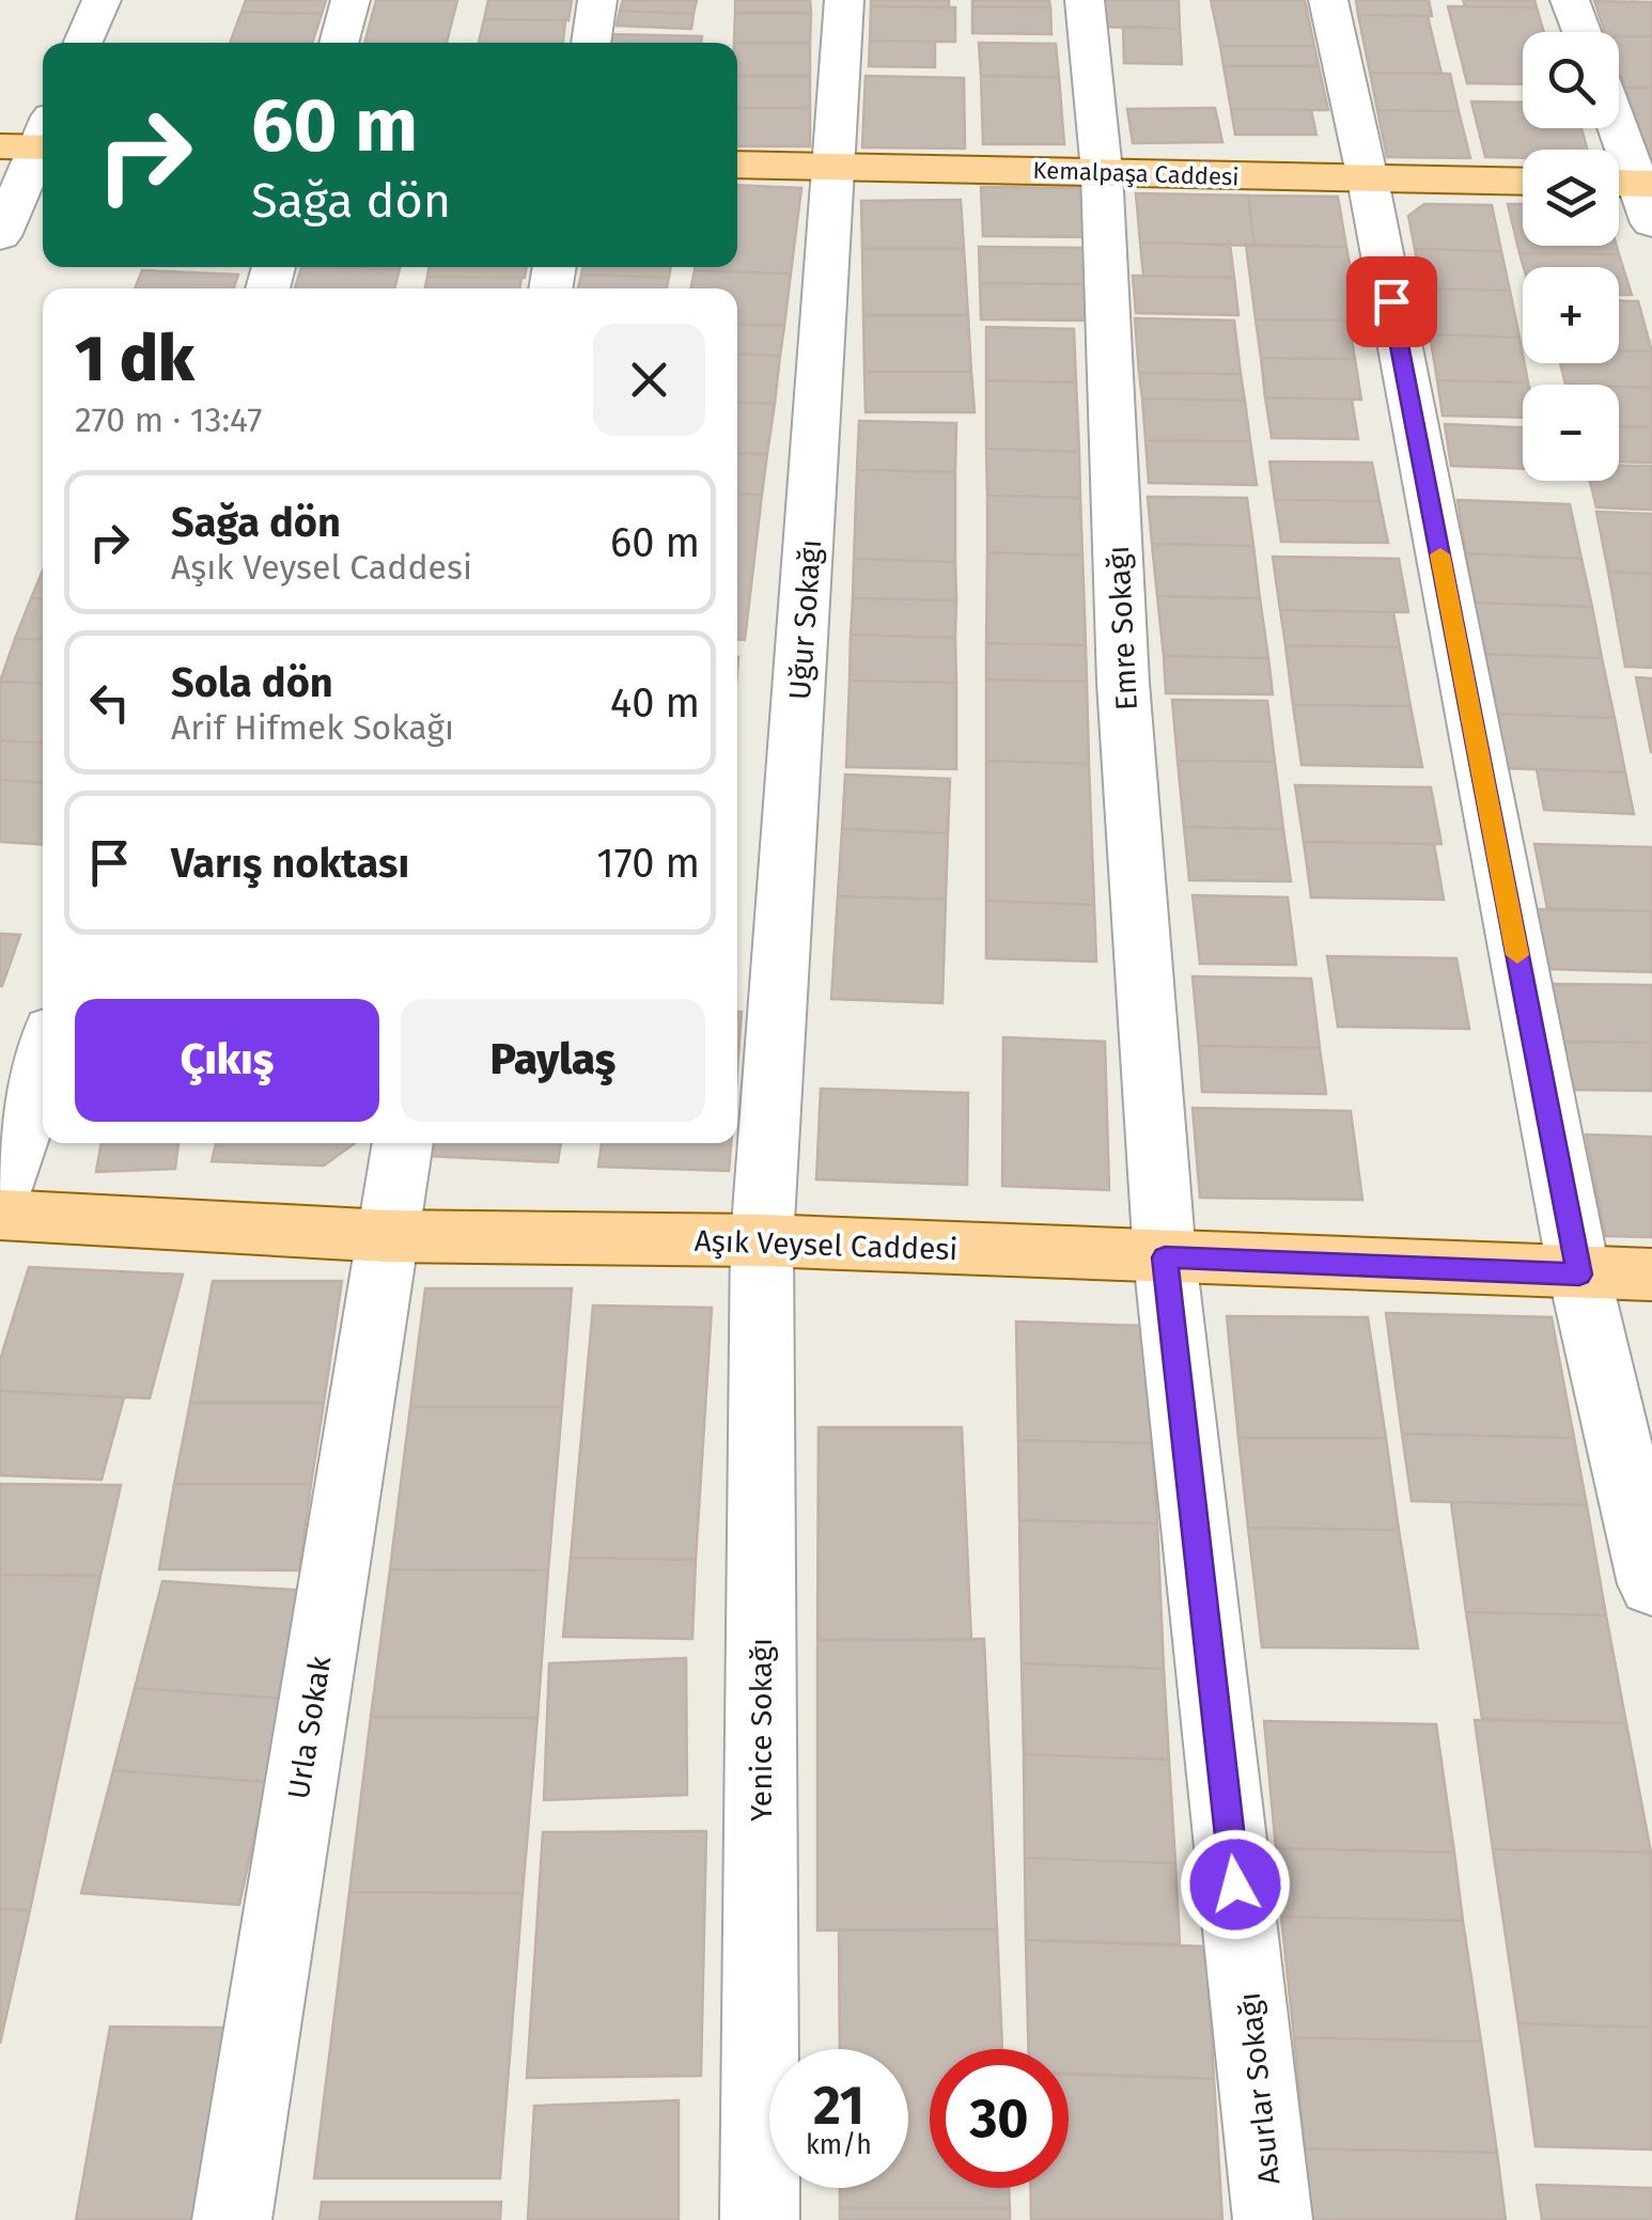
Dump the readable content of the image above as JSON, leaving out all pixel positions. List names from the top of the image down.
{
  "streets": {
    "main road": ["Kemalpaşa Caddesi", "Aşık Veysel Caddesi"],
    "street": [
      "Uğur Sokağı",
      "Emre Sokağı",
      "Urla Sokak",
      "Yenice Sokağı",
      "Asurlar Sokağı"
    ]
  },
  "crossings": [
    ["Kemalpaşa Caddesi", "Uğur Sokağı"],
    ["Kemalpaşa Caddesi", "Emre Sokağı"],
    ["Uğur Sokağı", "Aşık Veysel Caddesi"],
    ["Uğur Sokağı", "Yenice Sokağı"],
    ["Emre Sokağı", "Aşık Veysel Caddesi"],
    ["Emre Sokağı", "Asurlar Sokağı"],
    ["Aşık Veysel Caddesi", "Urla Sokak"],
    ["Aşık Veysel Caddesi", "Yenice Sokağı"],
    ["Aşık Veysel Caddesi", "Asurlar Sokağı"]
  ],
  "page": {
    "map_buttons": ["+", "−"],
    "turn": ["60 m", "Sağa dön"],
    "heading": ["1 dk", "270 m · 13:47"],
    "list": [
      {
        "name": "Sağa dön",
        "note": "Aşık Veysel Caddesi",
        "value": "60 m"
      },
      {
        "name": "Sola dön",
        "note": "Arif Hifmek Sokağı",
        "value": "40 m"
      },
      {
        "name": "Varış noktası",
        "value": "170 m"
      }
    ],
    "buttons": ["Çıkış", "Paylaş"],
    "speed": "21 km/h",
    "limit": "30"
  }
}
